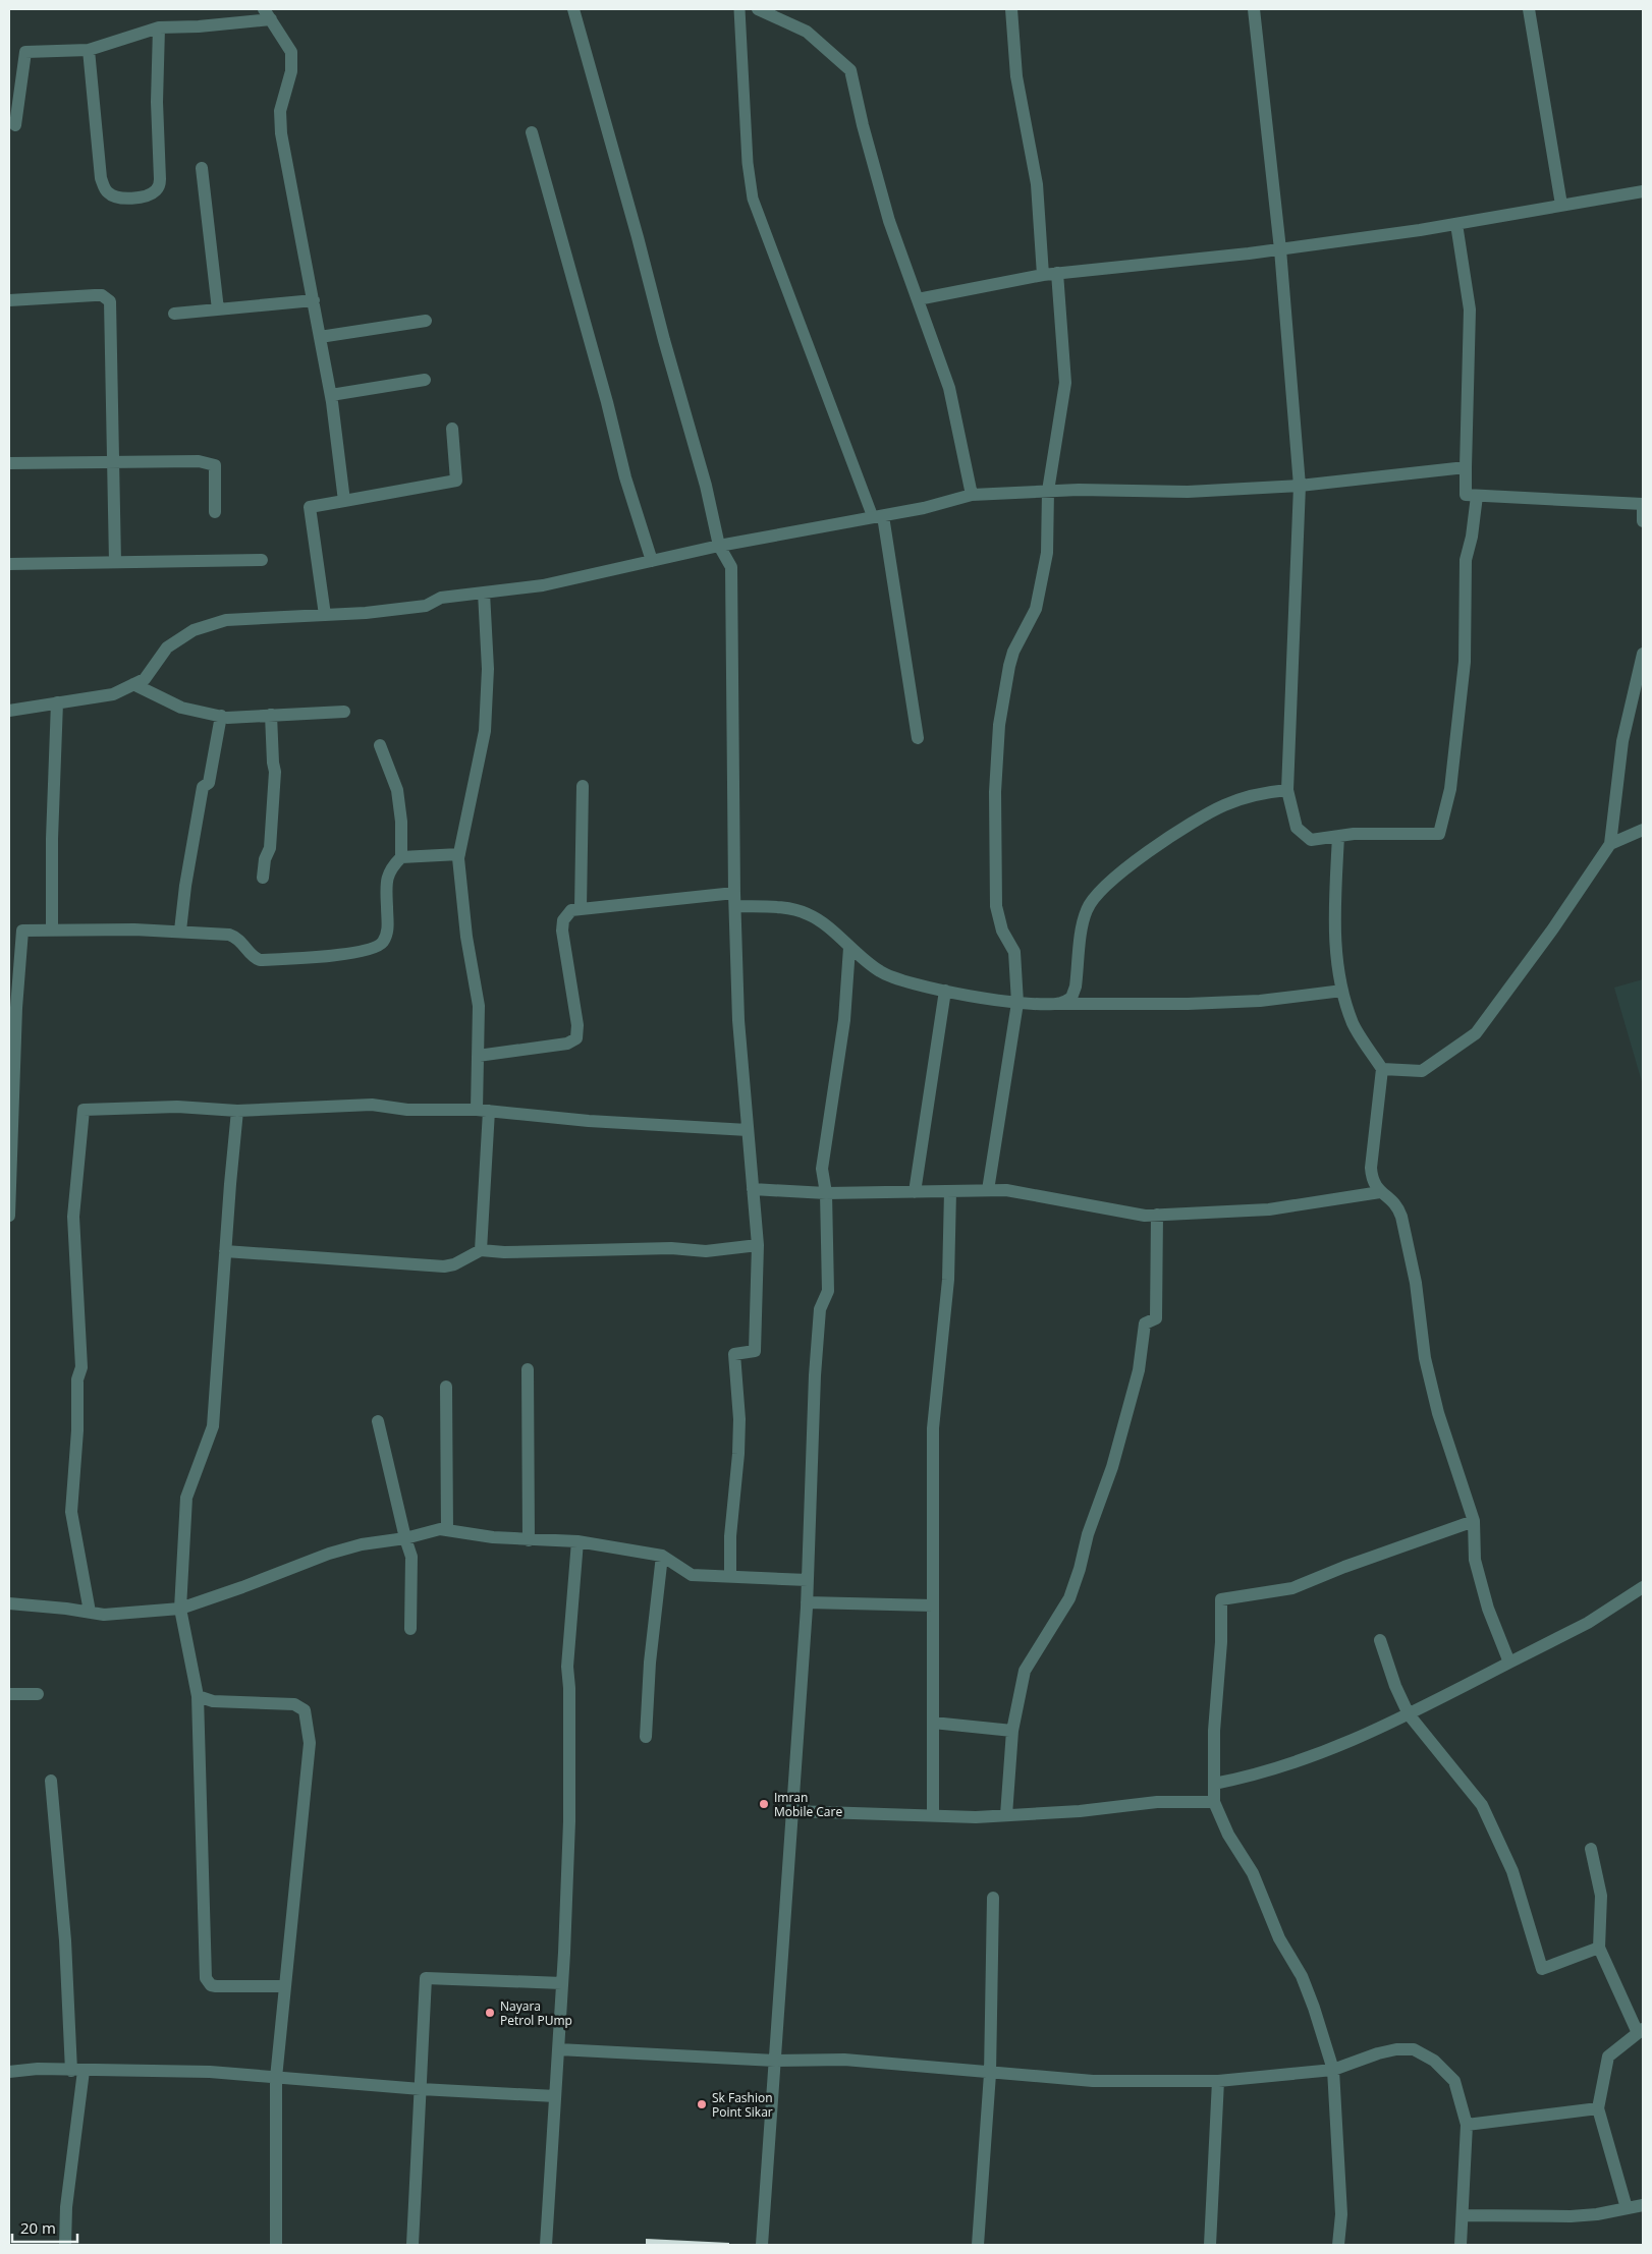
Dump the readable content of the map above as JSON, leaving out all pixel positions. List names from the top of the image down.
{
  "places": ["Imran Mobile Care", "Nayara Petrol PUmp", "Sk Fashion Point Sikar"],
  "scale_bar": "20 m"
}
